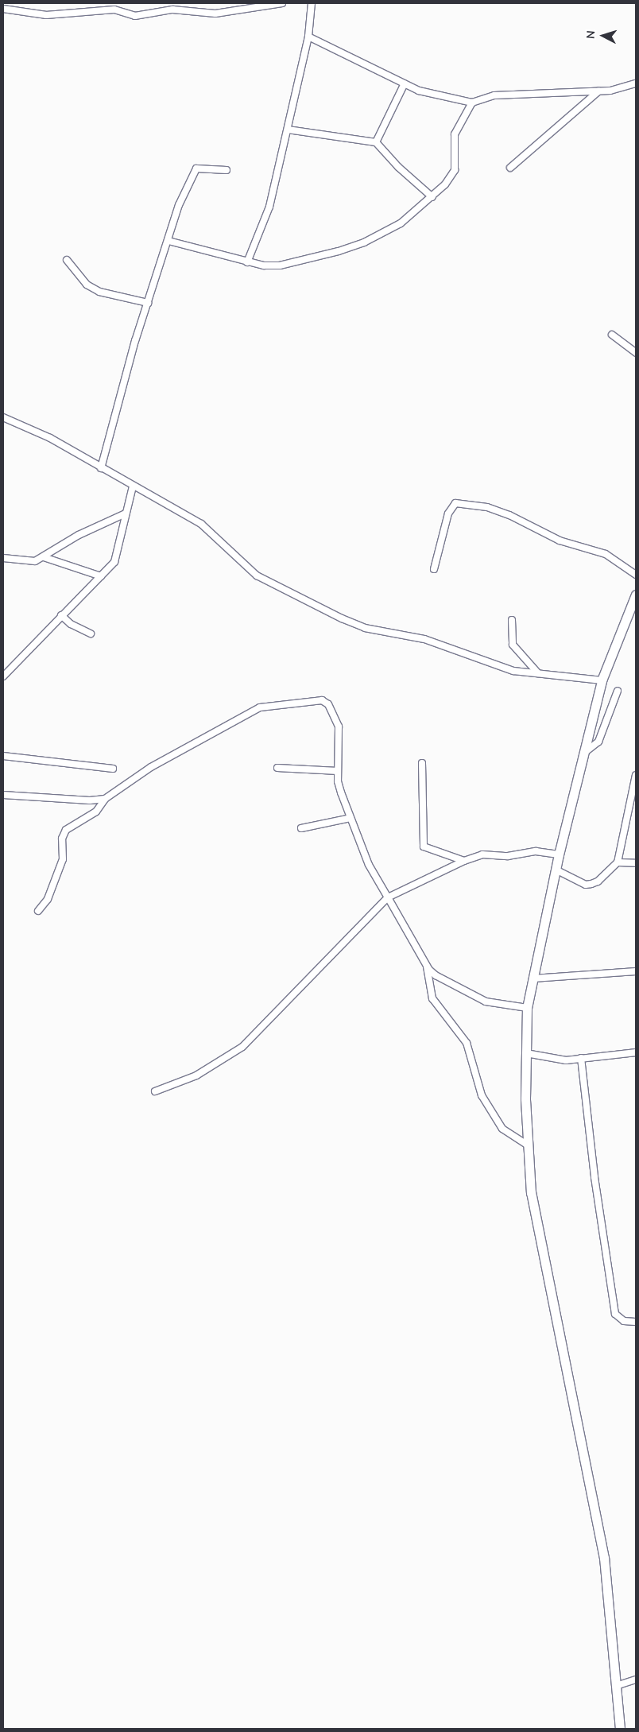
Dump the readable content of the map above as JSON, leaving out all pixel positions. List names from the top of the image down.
{
  "north": "left"
}
